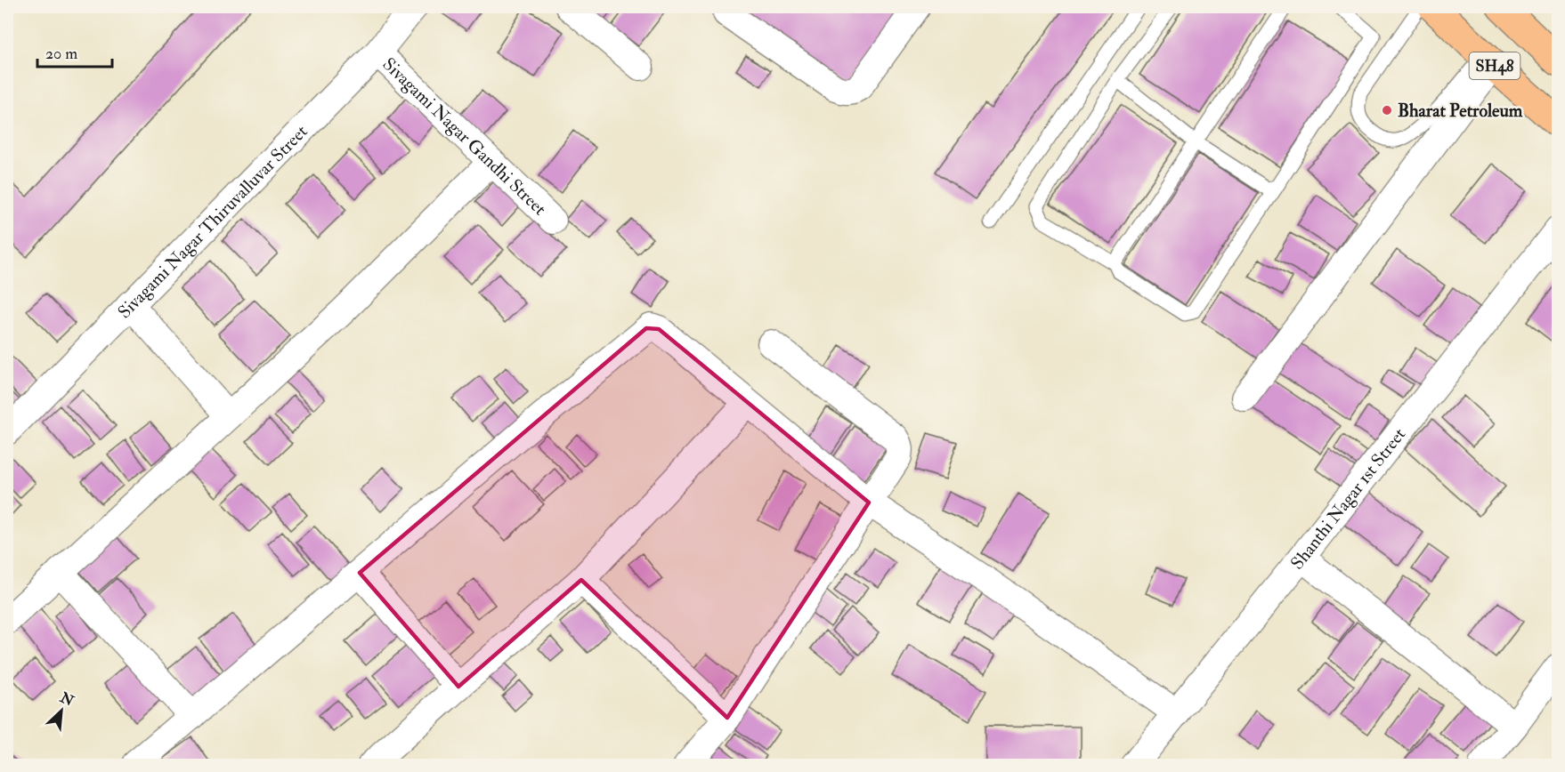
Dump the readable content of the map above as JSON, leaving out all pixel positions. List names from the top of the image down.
{
  "streets": {
    "main road": ["SH48"],
    "street": ["Sivagami Nagar Gandhi Street", "Sivagami Nagar Thiruvalluvar Street", "Shanthi Nagar 1st Street"]
  },
  "crossings": [
    ["Sivagami Nagar Gandhi Street", "Sivagami Nagar Thiruvalluvar Street"]
  ],
  "places": ["Bharat Petroleum"],
  "scale_bar": "20 m",
  "north": "top right"
}
